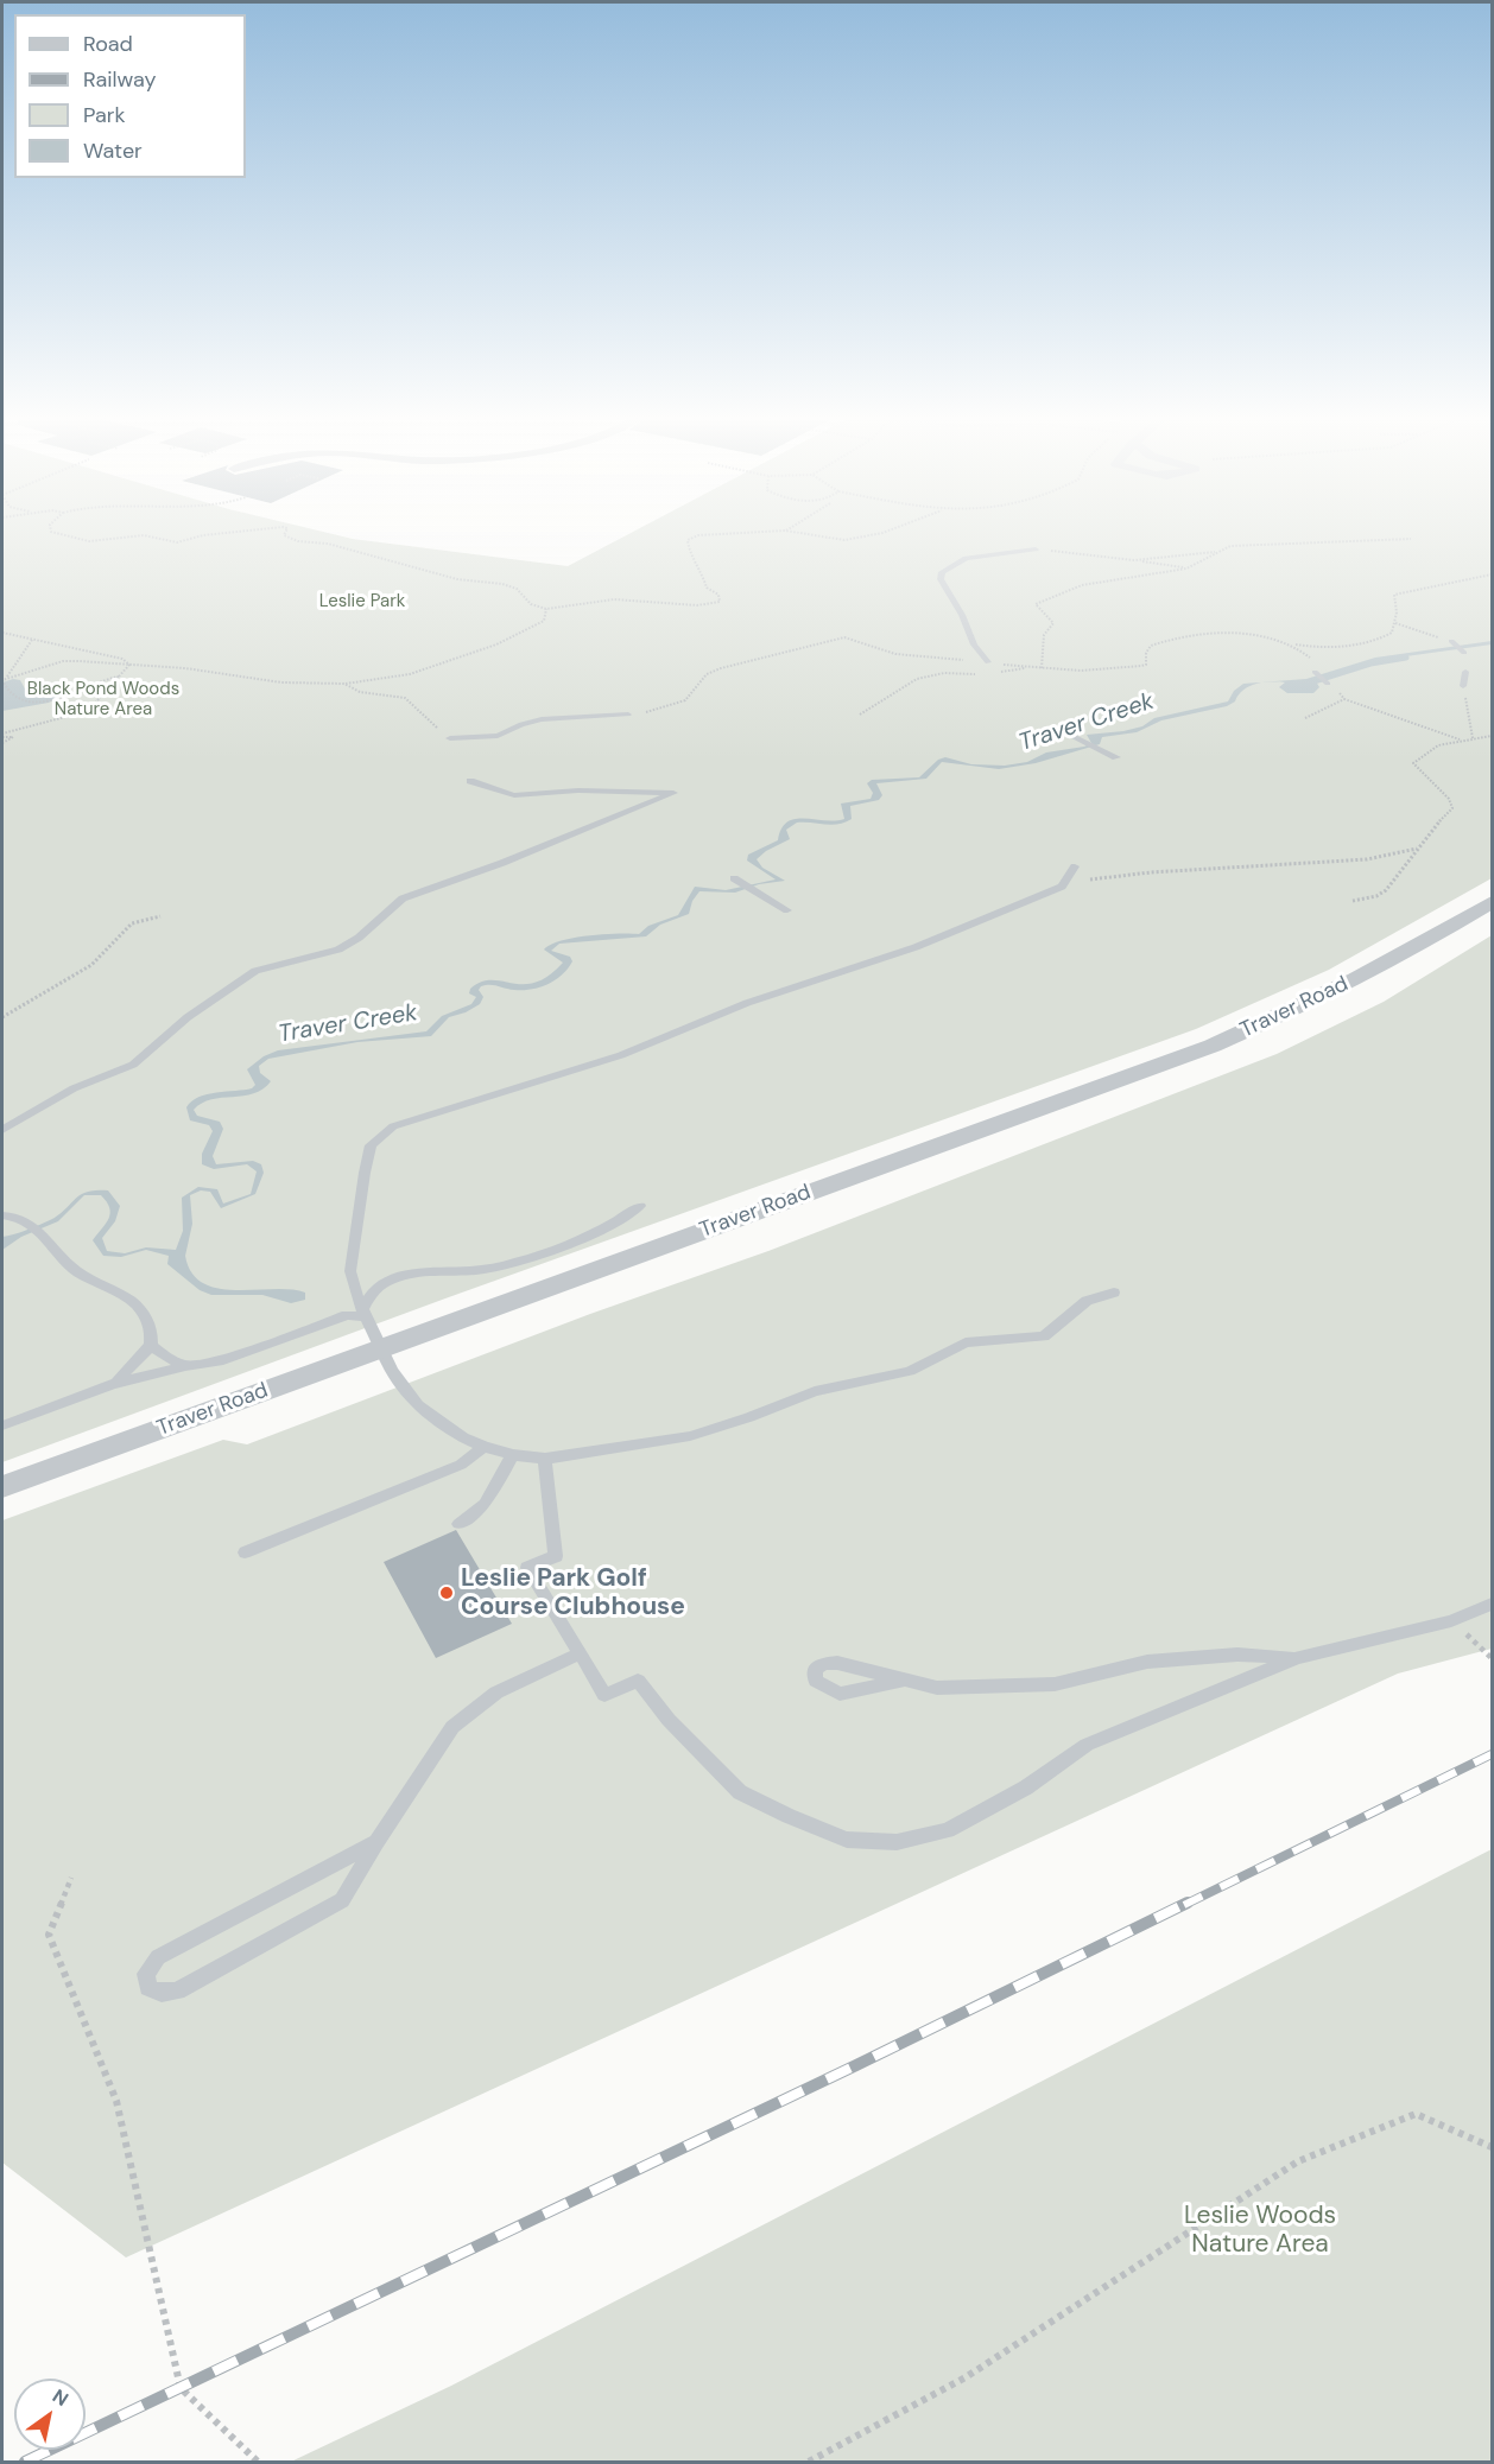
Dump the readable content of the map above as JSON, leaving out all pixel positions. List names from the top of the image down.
{
  "streets": {
    "street": ["Traver Road"]
  },
  "water": ["Traver Creek"],
  "parks": ["Leslie Park", "Black Pond Woods Nature Area", "Leslie Woods Nature Area"],
  "places": ["Leslie Park Golf Course Clubhouse"],
  "legend": [
    "Road",
    "Railway",
    "Park",
    "Water"
  ],
  "north": "top right"
}
